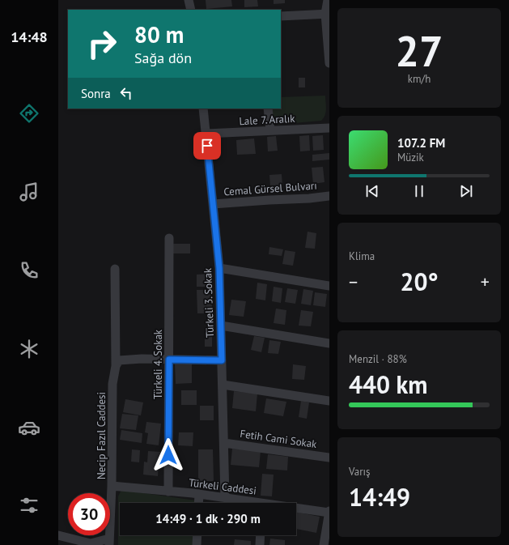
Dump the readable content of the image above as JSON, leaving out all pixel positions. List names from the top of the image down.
{
  "streets": {
    "street": [
      "Lale 7. Aralık",
      "Cemal Gürsel Bulvarı",
      "Türkeli 3. Sokak",
      "Türkeli 4. Sokak",
      "Necip Fazıl Caddesi",
      "Fetih Cami Sokak",
      "Türkeli Caddesi"
    ]
  },
  "crossings": [
    ["Lale 7. Aralık", "Türkeli 3. Sokak"],
    ["Cemal Gürsel Bulvarı", "Türkeli 3. Sokak"],
    ["Türkeli 3. Sokak", "Fetih Cami Sokak"],
    ["Türkeli 3. Sokak", "Türkeli Caddesi"],
    ["Türkeli 4. Sokak", "Türkeli Caddesi"],
    ["Necip Fazıl Caddesi", "Türkeli Caddesi"]
  ],
  "page": {
    "tabs": "14:48",
    "tile": [
      ["27", "km/h"],
      "Klima",
      ["Menzil · 88%", "440 km"],
      ["Varış", "14:49"]
    ],
    "turn": ["80 m", "Sağa dön"],
    "then": "Sonra",
    "song": ["107.2 FM", "Müzik"],
    "heat": ["−", "20°", "+"],
    "limit": "30",
    "trip": "14:49 · 1 dk · 290 m"
  }
}
